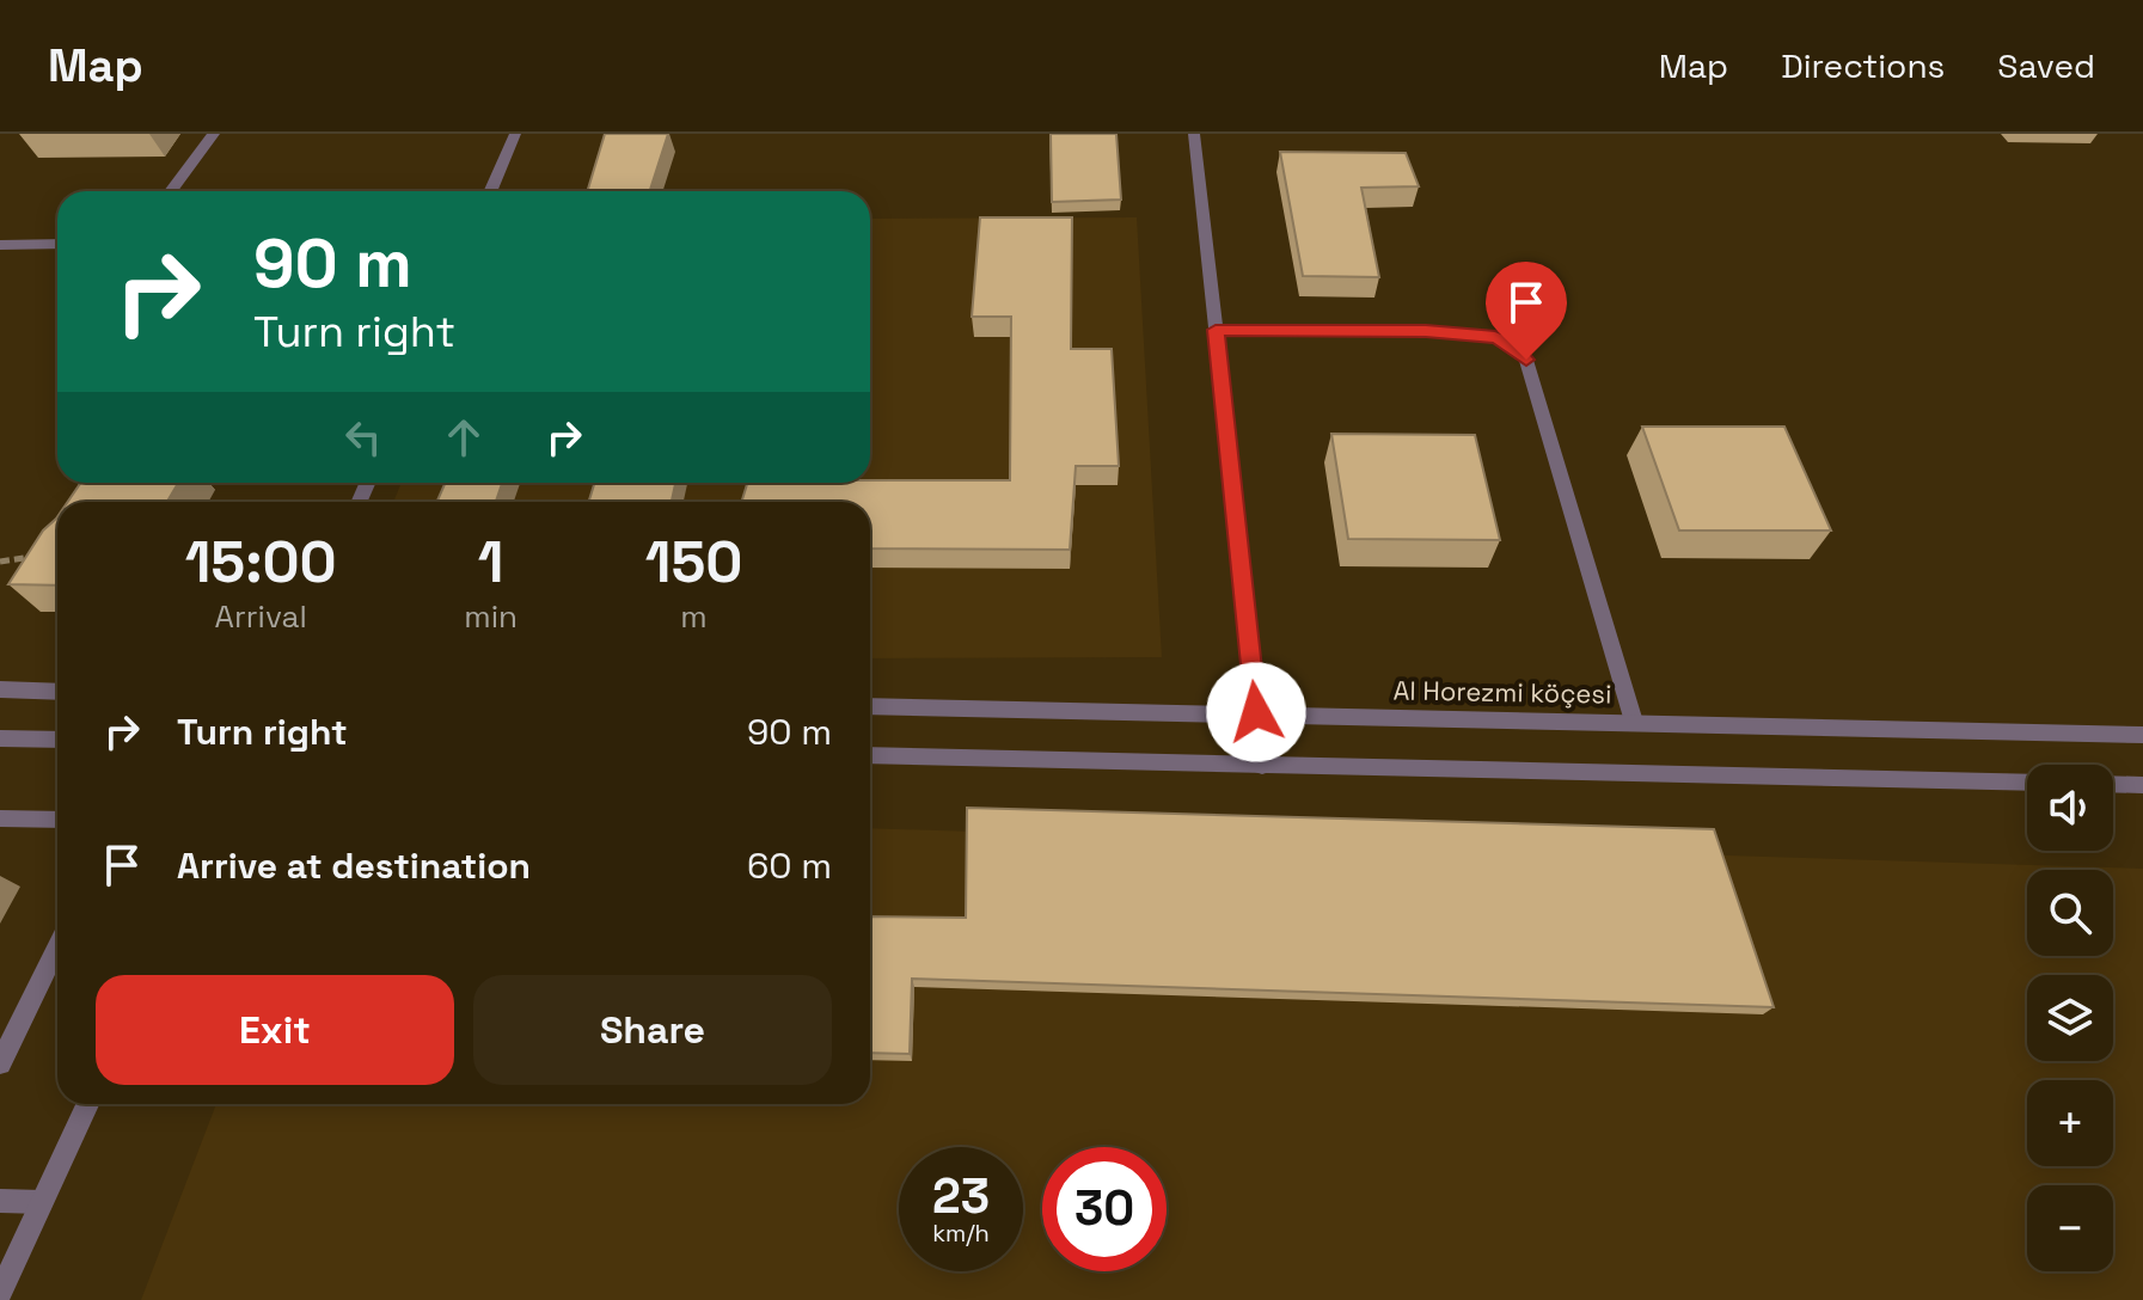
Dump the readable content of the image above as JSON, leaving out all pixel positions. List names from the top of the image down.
{
  "streets": {
    "street": ["Al Horezmi köçesi"]
  },
  "page": {
    "header": "Map",
    "nav": ["Map", "Directions", "Saved"],
    "turn": ["90 m", "Turn right"],
    "eta": [
      "15:00",
      "Arrival",
      "1",
      "min",
      "150",
      "m"
    ],
    "list": [
      {
        "name": "Turn right",
        "value": "90 m"
      },
      {
        "name": "Arrive at destination",
        "value": "60 m"
      }
    ],
    "map_buttons": ["+", "−"],
    "buttons": ["Exit", "Share"],
    "speed": "23 km/h",
    "limit": "30"
  }
}
